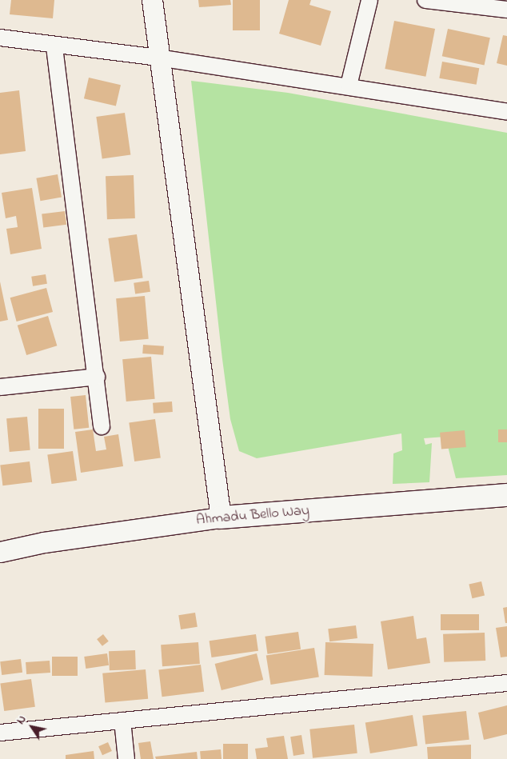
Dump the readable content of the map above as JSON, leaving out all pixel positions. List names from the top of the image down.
{
  "streets": {
    "main road": ["Ahmadu Bello Way"]
  },
  "north": "top left"
}
